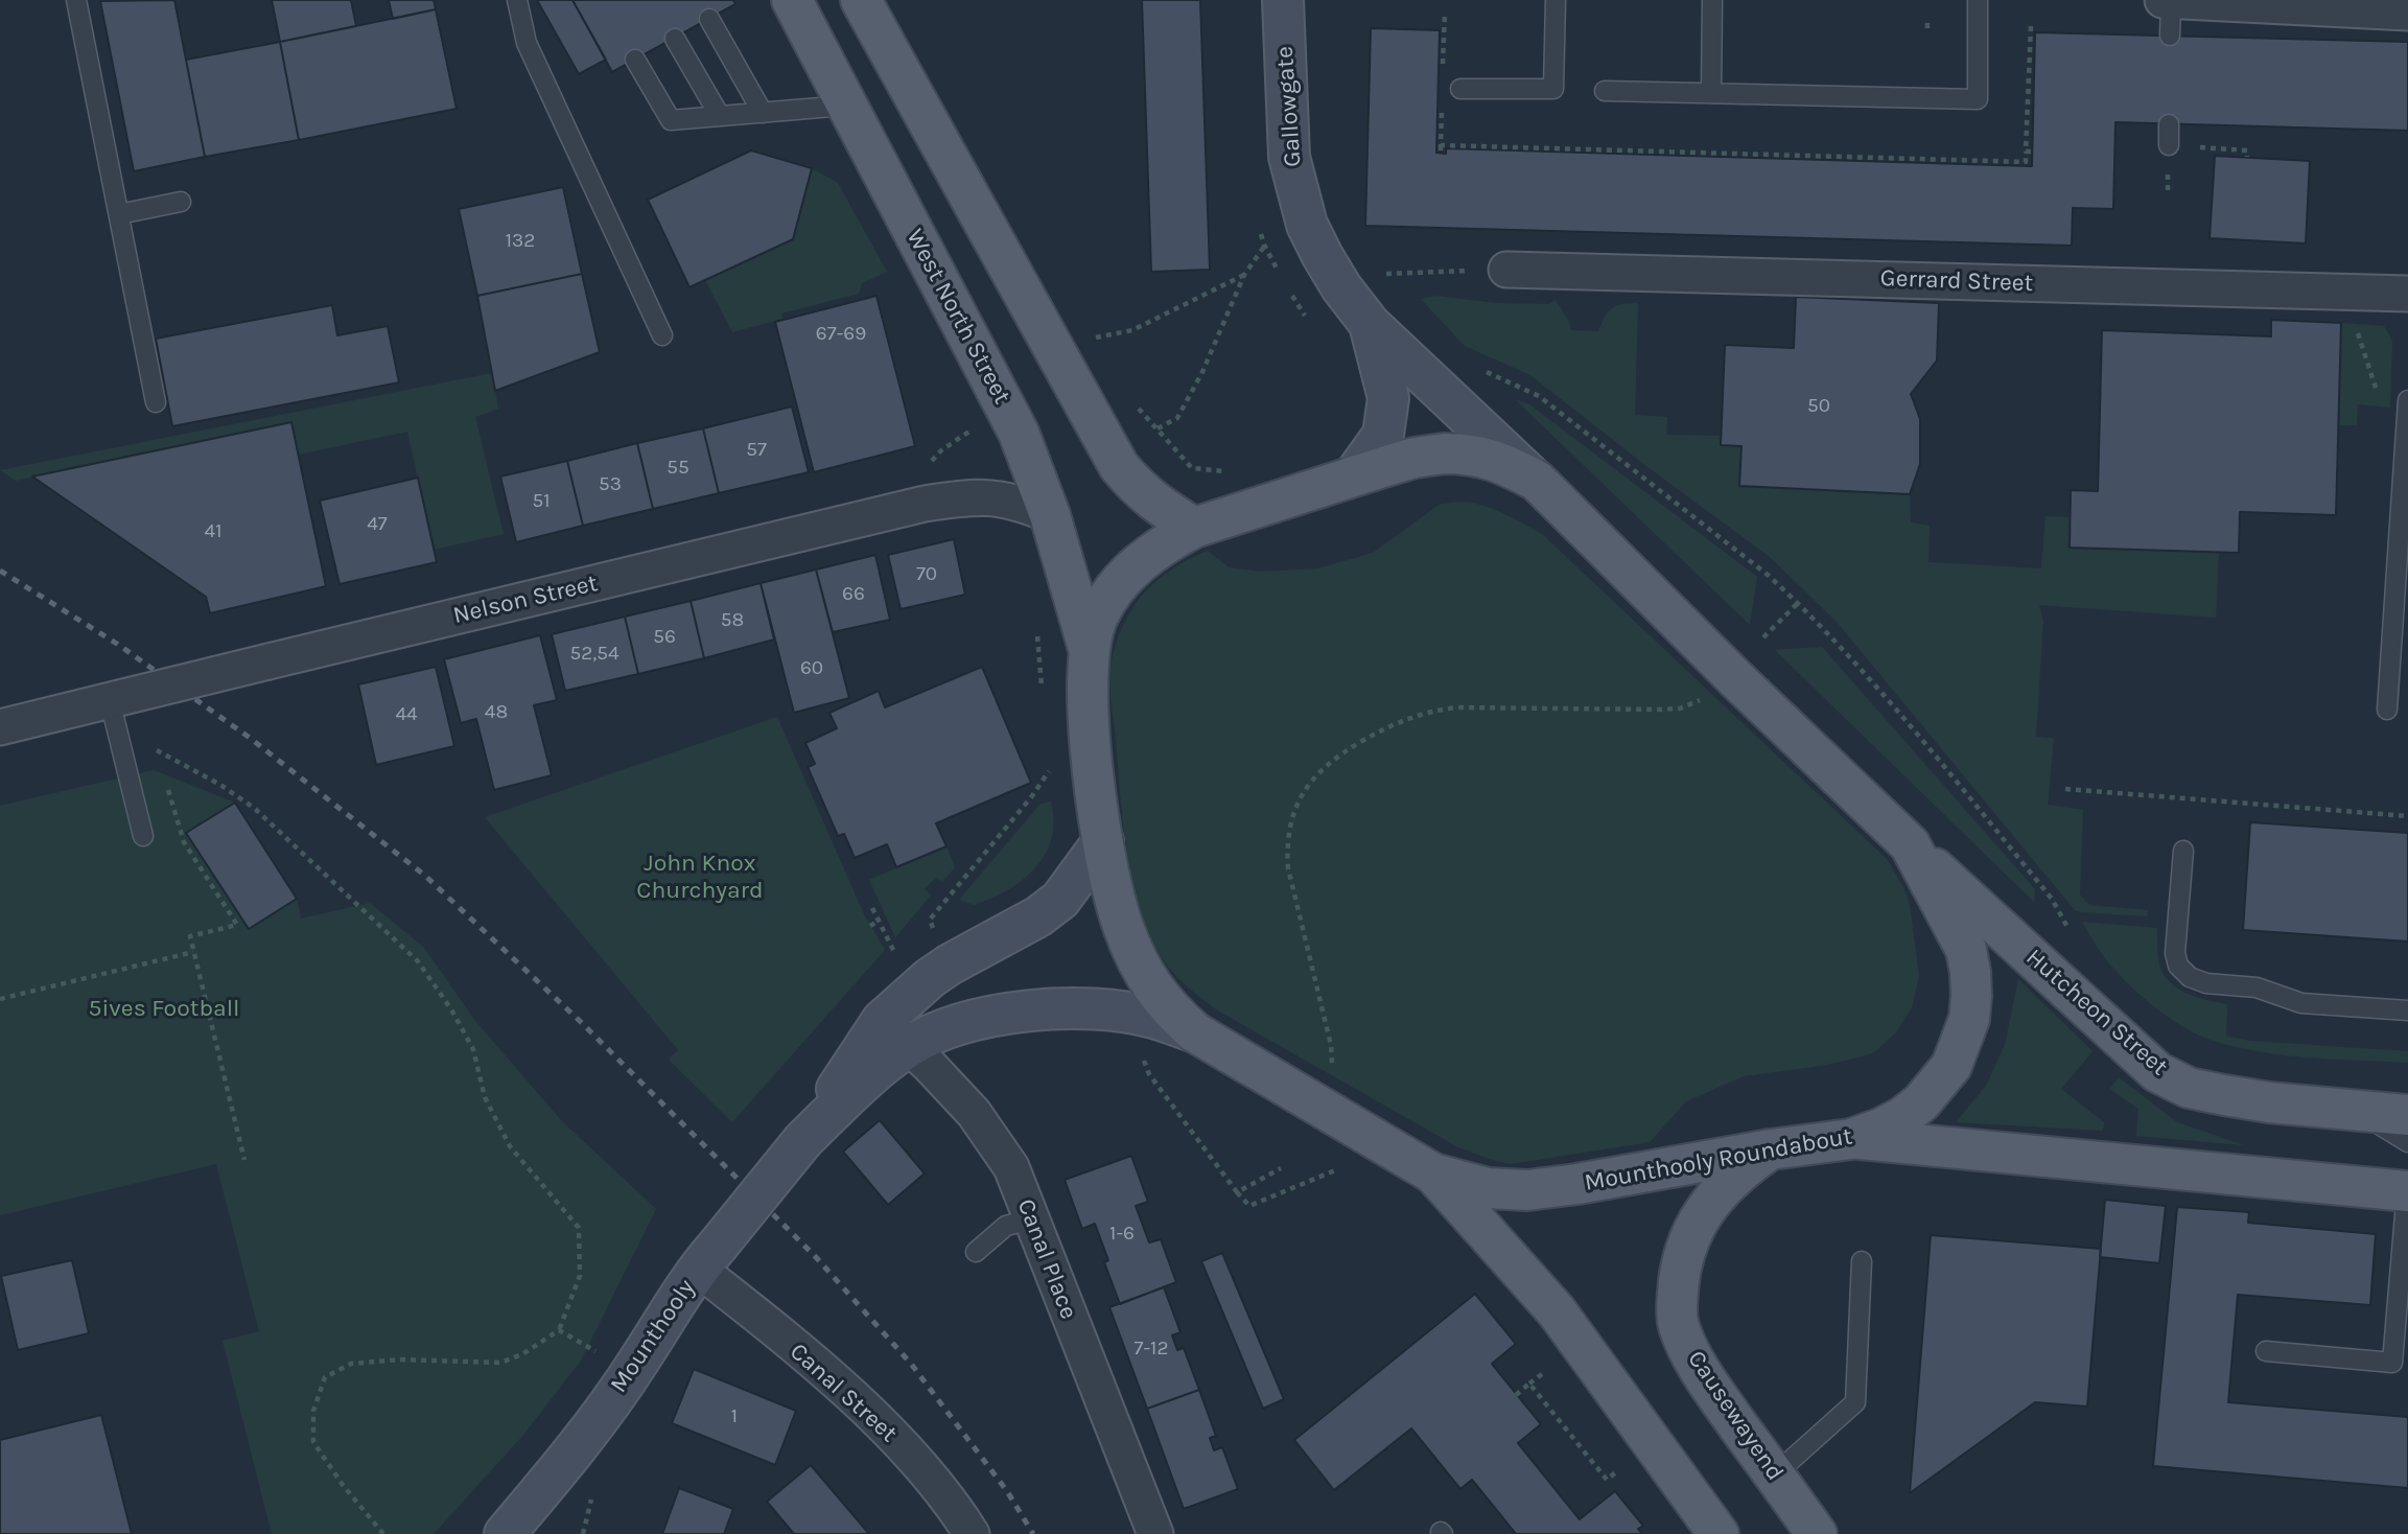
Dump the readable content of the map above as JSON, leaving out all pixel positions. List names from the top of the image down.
{
  "streets": {
    "main road": [
      "Gallowgate",
      "West North Street",
      "Hutcheon Street",
      "Mounthooly Roundabout",
      "Mounthooly",
      "Causewayend"
    ],
    "street": [
      "Gerrard Street",
      "Nelson Street",
      "Canal Place",
      "Canal Street"
    ]
  },
  "crossings": [
    ["Gallowgate", "Mounthooly Roundabout"],
    ["West North Street", "Nelson Street"],
    ["West North Street", "Mounthooly Roundabout"],
    ["Hutcheon Street", "Mounthooly Roundabout"],
    ["Mounthooly Roundabout", "Mounthooly"],
    ["Mounthooly Roundabout", "Causewayend"],
    ["Canal Place", "Mounthooly"],
    ["Mounthooly", "Canal Street"]
  ],
  "parks": ["John Knox Churchyard", "5ives Football"],
  "house_numbers": [
    "132",
    "67-69",
    "50",
    "57",
    "55",
    "53",
    "51",
    "47",
    "41",
    "70",
    "66",
    "58",
    "56",
    "52,54",
    "60",
    "48",
    "44",
    "1-6",
    "7-12",
    "1"
  ]
}
